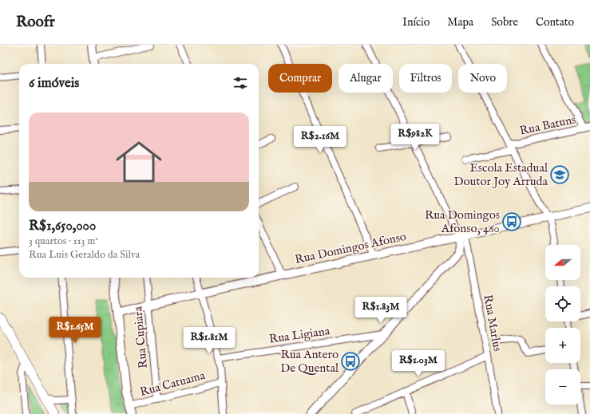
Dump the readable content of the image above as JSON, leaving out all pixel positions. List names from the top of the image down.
{
  "streets": {
    "street": [
      "Rua Batuns",
      "Rua Domingos Afonso",
      "Rua Marlus",
      "Rua Ligiana",
      "Rua Cupiara",
      "Rua Catuama"
    ]
  },
  "crossings": [
    ["Rua Domingos Afonso", "Rua Marlus"],
    ["Rua Domingos Afonso", "Rua Cupiara"],
    ["Rua Cupiara", "Rua Catuama"]
  ],
  "places": {
    "school or university": ["Escola Estadual Doutor Joy Arruda"],
    "bus stop": ["Rua Domingos Afonso, 460", "Rua Antero De Quental"]
  },
  "north": "left",
  "page": {
    "header": "Roofr",
    "nav": [
      "Início",
      "Mapa",
      "Sobre",
      "Contato"
    ],
    "chip": [
      "Comprar",
      "Alugar",
      "Filtros",
      "Novo"
    ],
    "heading": "6 imóveis",
    "list": [
      {
        "name": "R$1,650,000",
        "note": "3 quartos · 113 m² · Rua Luis Geraldo da Silva"
      }
    ],
    "price": [
      "R$982K",
      "R$2.16M",
      "R$1.83M",
      "R$1.65M",
      "R$1.81M",
      "R$1.03M"
    ],
    "map_buttons": ["+", "−"]
  }
}
